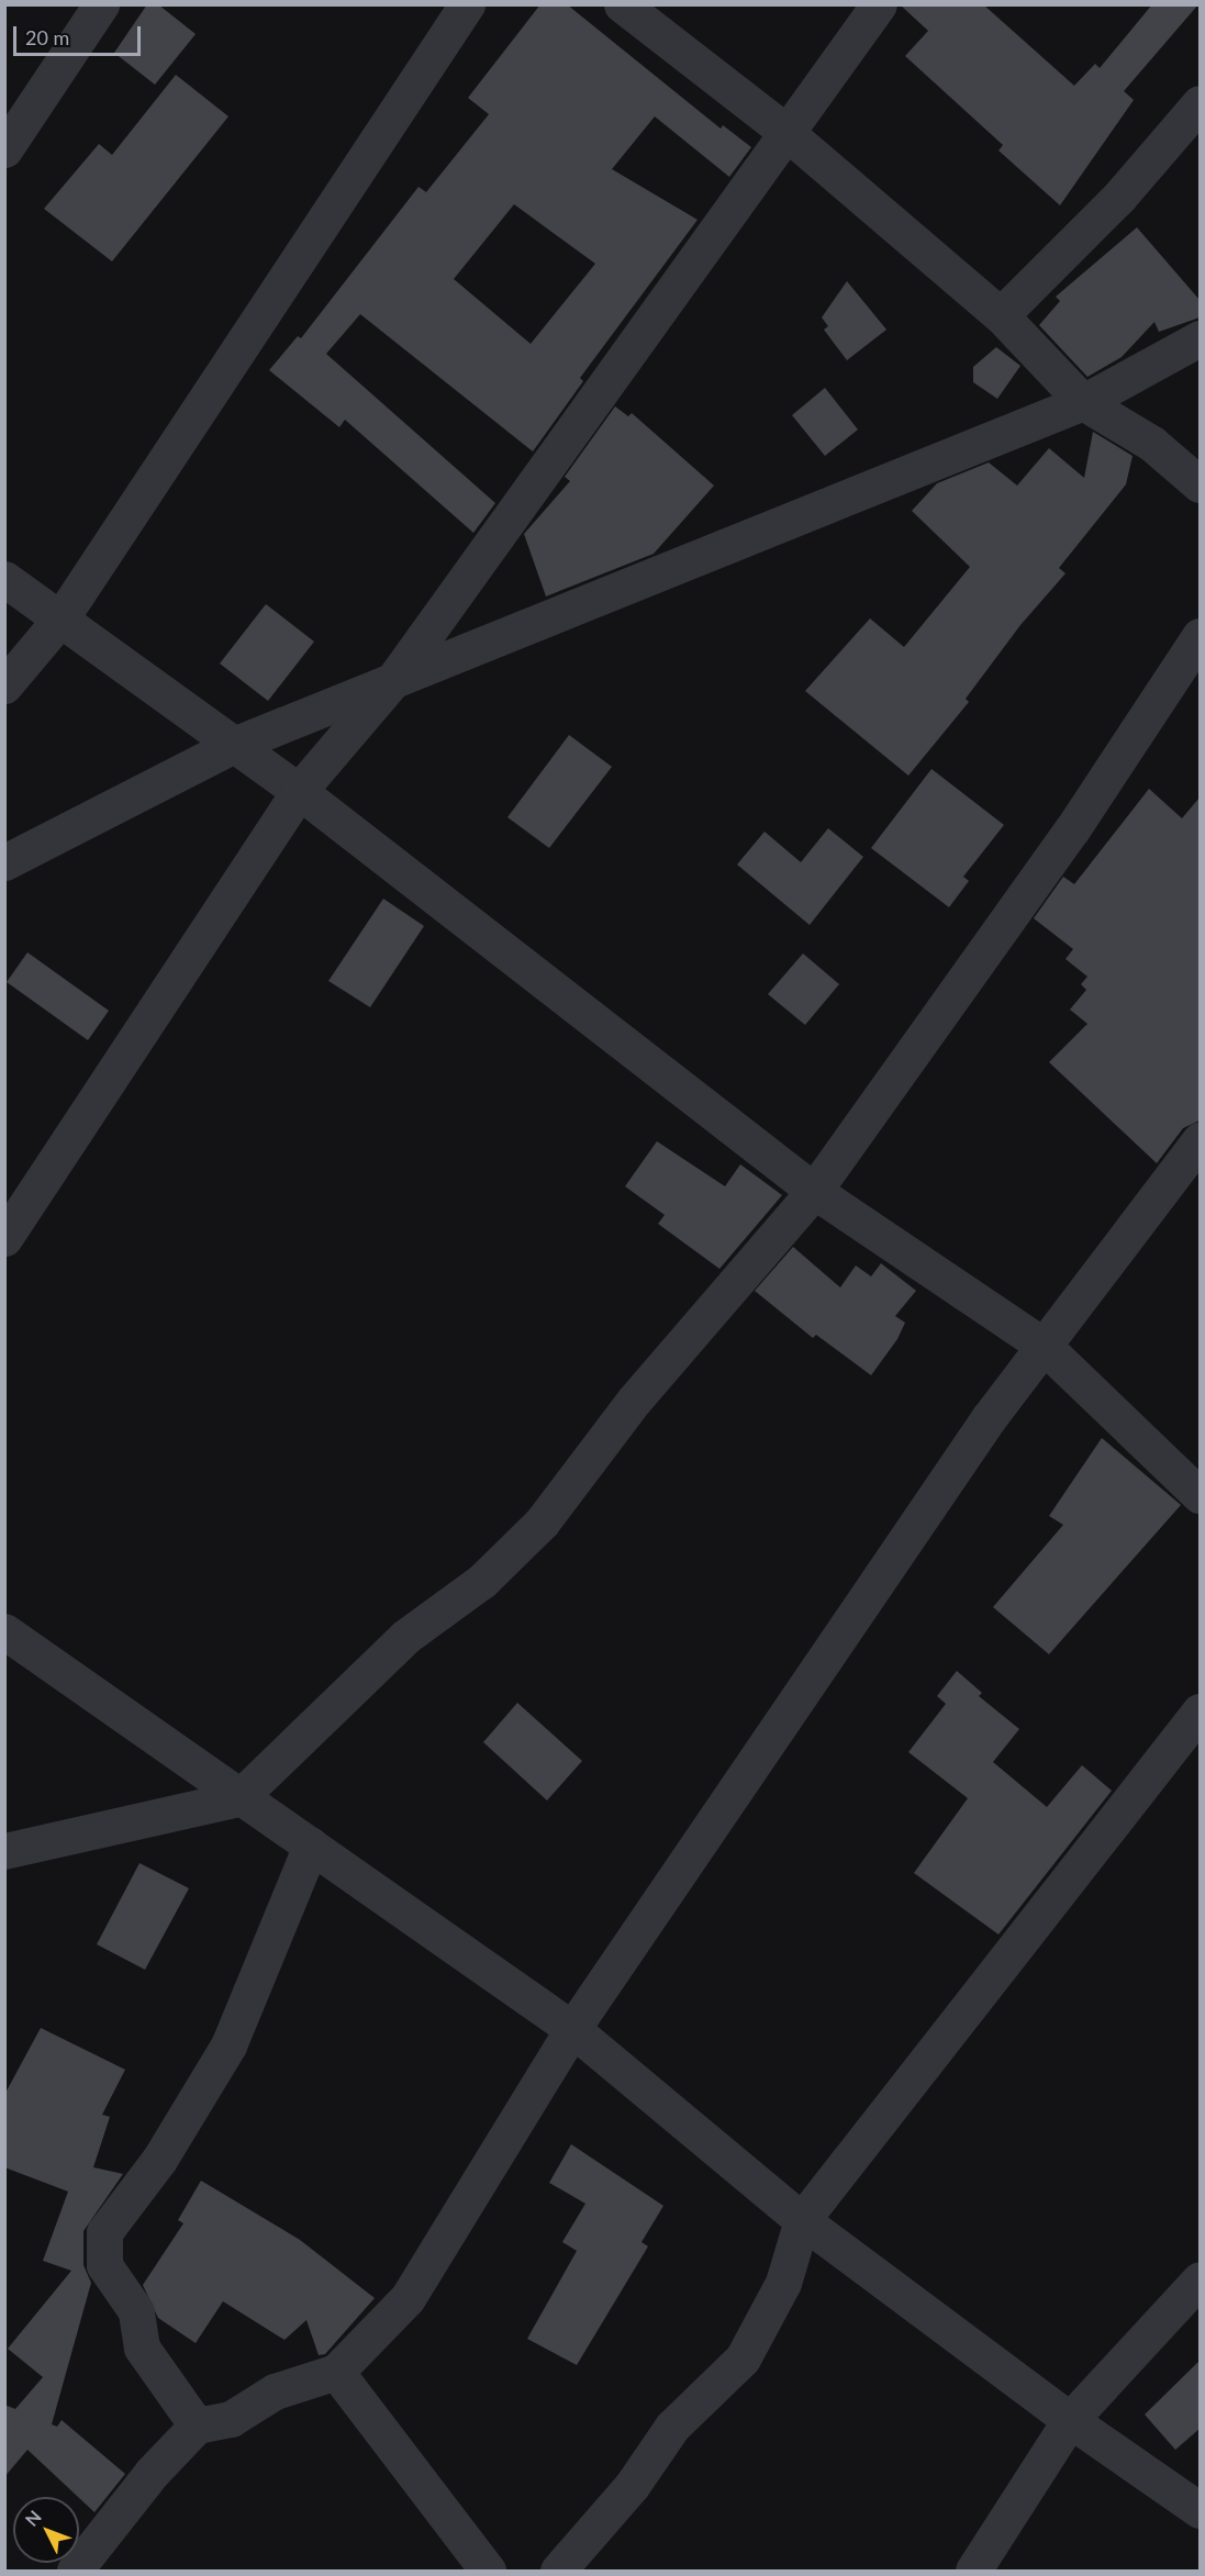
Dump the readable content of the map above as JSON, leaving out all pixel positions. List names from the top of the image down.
{
  "scale_bar": "20 m",
  "north": "top left"
}
